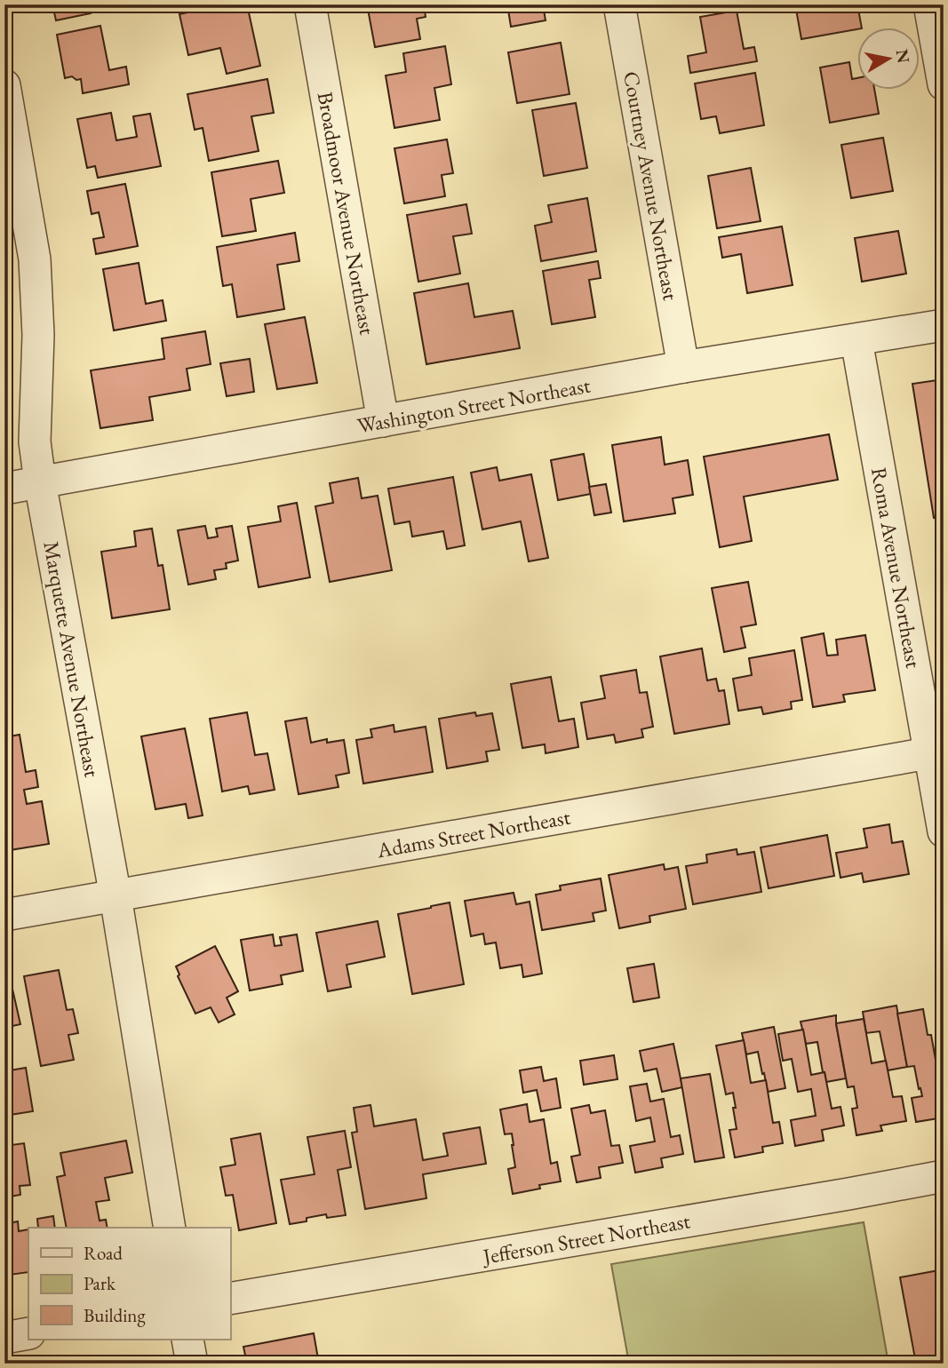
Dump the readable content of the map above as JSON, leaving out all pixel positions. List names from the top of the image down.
{
  "streets": {
    "street": [
      "Courtney Avenue Northeast",
      "Broadmoor Avenue Northeast",
      "Washington Street Northeast",
      "Roma Avenue Northeast",
      "Marquette Avenue Northeast",
      "Adams Street Northeast",
      "Jefferson Street Northeast"
    ]
  },
  "crossings": [
    ["Courtney Avenue Northeast", "Washington Street Northeast"],
    ["Broadmoor Avenue Northeast", "Washington Street Northeast"],
    ["Washington Street Northeast", "Roma Avenue Northeast"],
    ["Washington Street Northeast", "Marquette Avenue Northeast"],
    ["Roma Avenue Northeast", "Adams Street Northeast"],
    ["Marquette Avenue Northeast", "Adams Street Northeast"]
  ],
  "legend": ["Road", "Park", "Building"],
  "north": "right"
}
